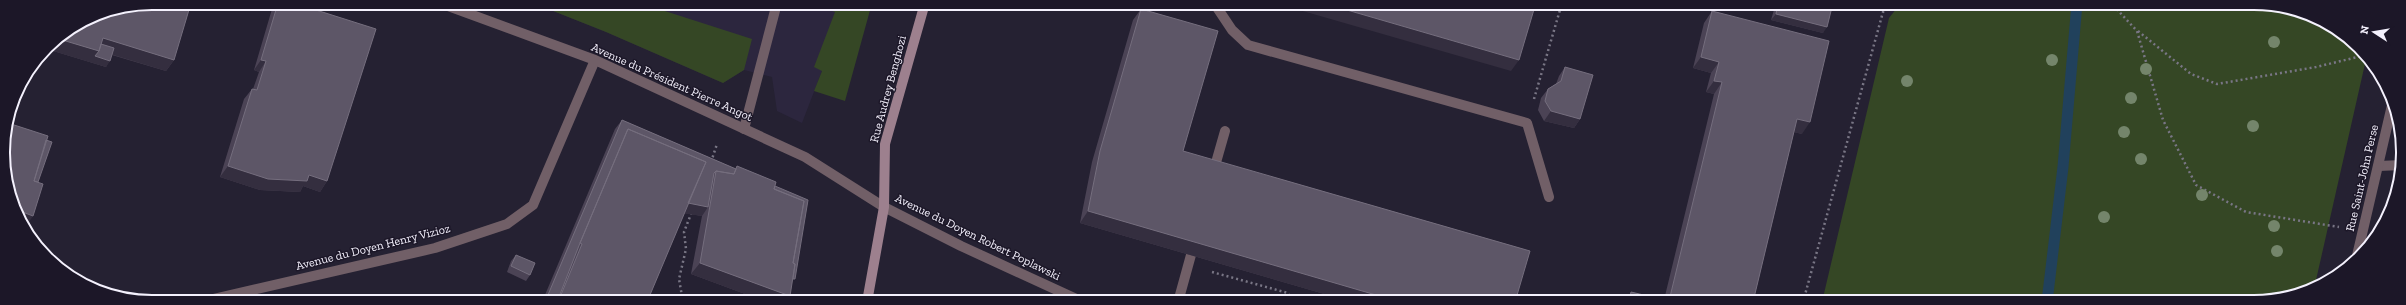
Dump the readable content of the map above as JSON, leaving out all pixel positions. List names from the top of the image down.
{
  "streets": {
    "street": [
      "Avenue du Président Pierre Angot",
      "Rue Audrey Benghozi",
      "Rue Saint-John Perse",
      "Avenue du Doyen Robert Poplawski",
      "Avenue du Doyen Henry Vizioz"
    ]
  },
  "crossings": [
    ["Avenue du Président Pierre Angot", "Rue Audrey Benghozi"],
    ["Avenue du Président Pierre Angot", "Avenue du Doyen Robert Poplawski"],
    ["Avenue du Président Pierre Angot", "Avenue du Doyen Henry Vizioz"],
    ["Rue Audrey Benghozi", "Avenue du Doyen Robert Poplawski"]
  ],
  "north": "left"
}
